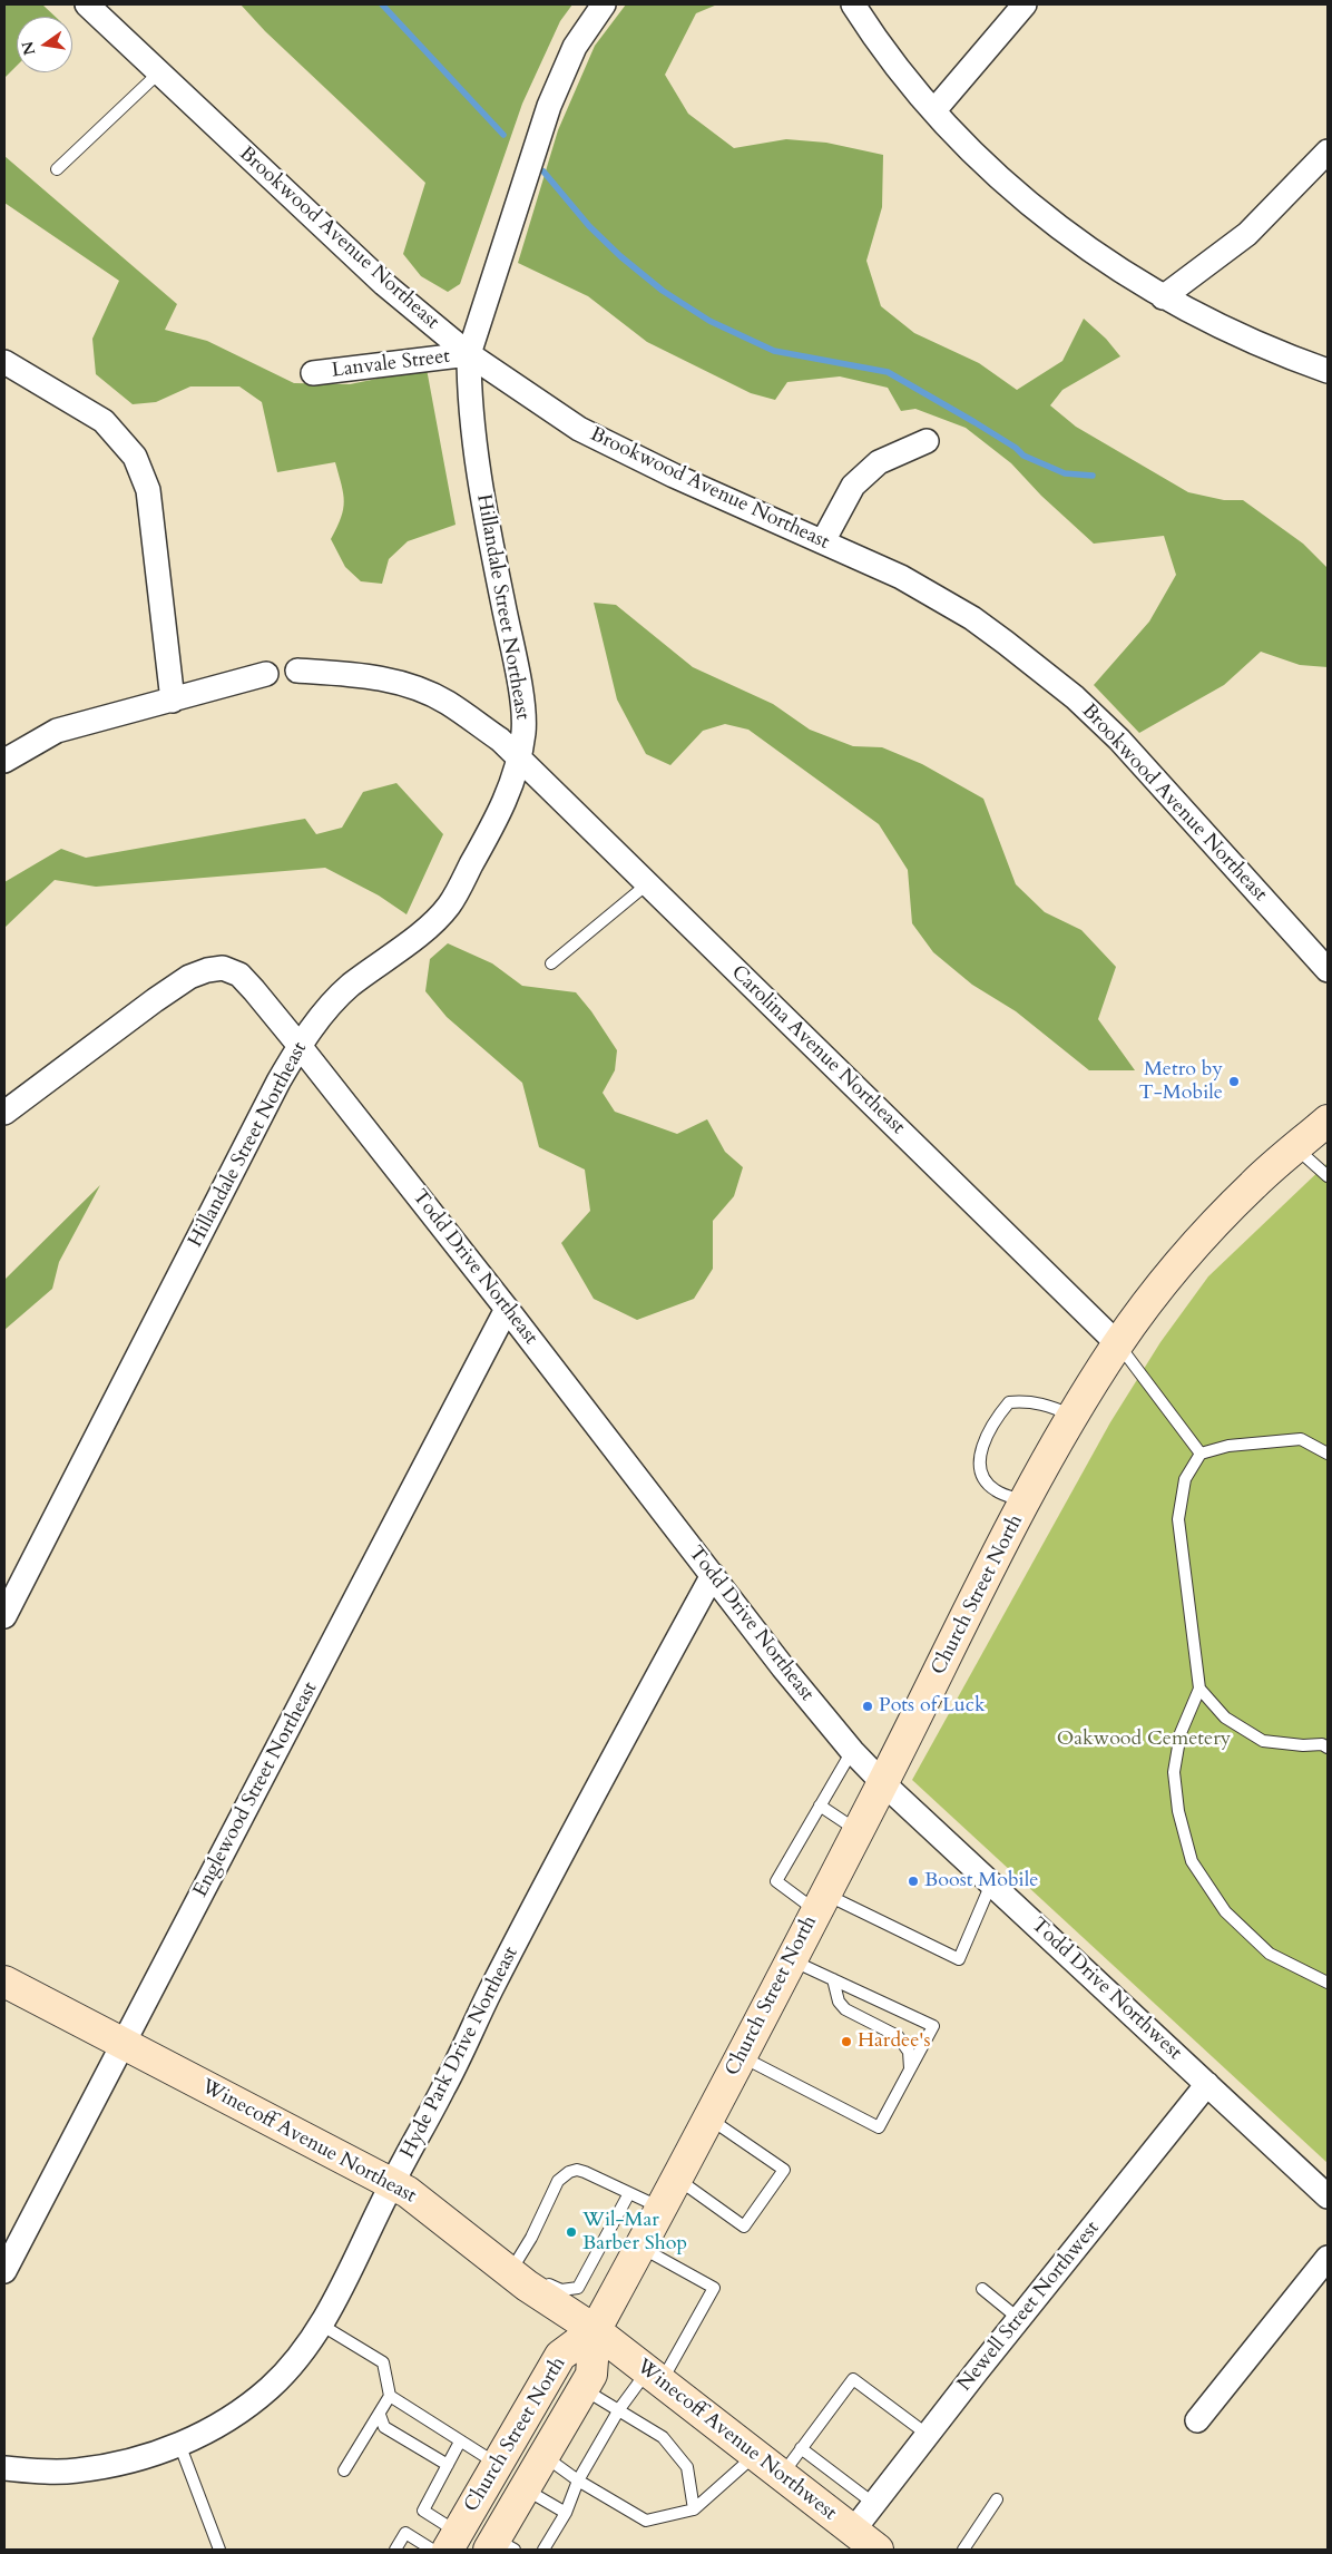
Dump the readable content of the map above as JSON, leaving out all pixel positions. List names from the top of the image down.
{
  "streets": {
    "main road": ["Church Street North", "Winecoff Avenue Northeast", "Winecoff Avenue Northwest"],
    "street": [
      "Brookwood Avenue Northeast",
      "Lanvale Street",
      "Hillandale Street Northeast",
      "Carolina Avenue Northeast",
      "Todd Drive Northeast",
      "Englewood Street Northeast",
      "Todd Drive Northwest",
      "Hyde Park Drive Northeast",
      "Newell Street Northwest"
    ]
  },
  "crossings": [
    ["Brookwood Avenue Northeast", "Lanvale Street"],
    ["Brookwood Avenue Northeast", "Hillandale Street Northeast"],
    ["Lanvale Street", "Hillandale Street Northeast"],
    ["Hillandale Street Northeast", "Carolina Avenue Northeast"],
    ["Hillandale Street Northeast", "Todd Drive Northeast"],
    ["Carolina Avenue Northeast", "Church Street North"],
    ["Todd Drive Northeast", "Church Street North"],
    ["Todd Drive Northeast", "Englewood Street Northeast"],
    ["Todd Drive Northeast", "Todd Drive Northwest"],
    ["Todd Drive Northeast", "Hyde Park Drive Northeast"],
    ["Church Street North", "Todd Drive Northwest"],
    ["Church Street North", "Winecoff Avenue Northeast"],
    ["Church Street North", "Winecoff Avenue Northwest"],
    ["Englewood Street Northeast", "Winecoff Avenue Northeast"],
    ["Todd Drive Northwest", "Newell Street Northwest"],
    ["Hyde Park Drive Northeast", "Winecoff Avenue Northeast"],
    ["Winecoff Avenue Northeast", "Winecoff Avenue Northwest"],
    ["Newell Street Northwest", "Winecoff Avenue Northwest"]
  ],
  "parks": ["Oakwood Cemetery"],
  "places": [
    "Metro by T-Mobile",
    "Pots of Luck",
    "Boost Mobile",
    "Hardee's",
    "Wil-Mar Barber Shop"
  ],
  "north": "left"
}
